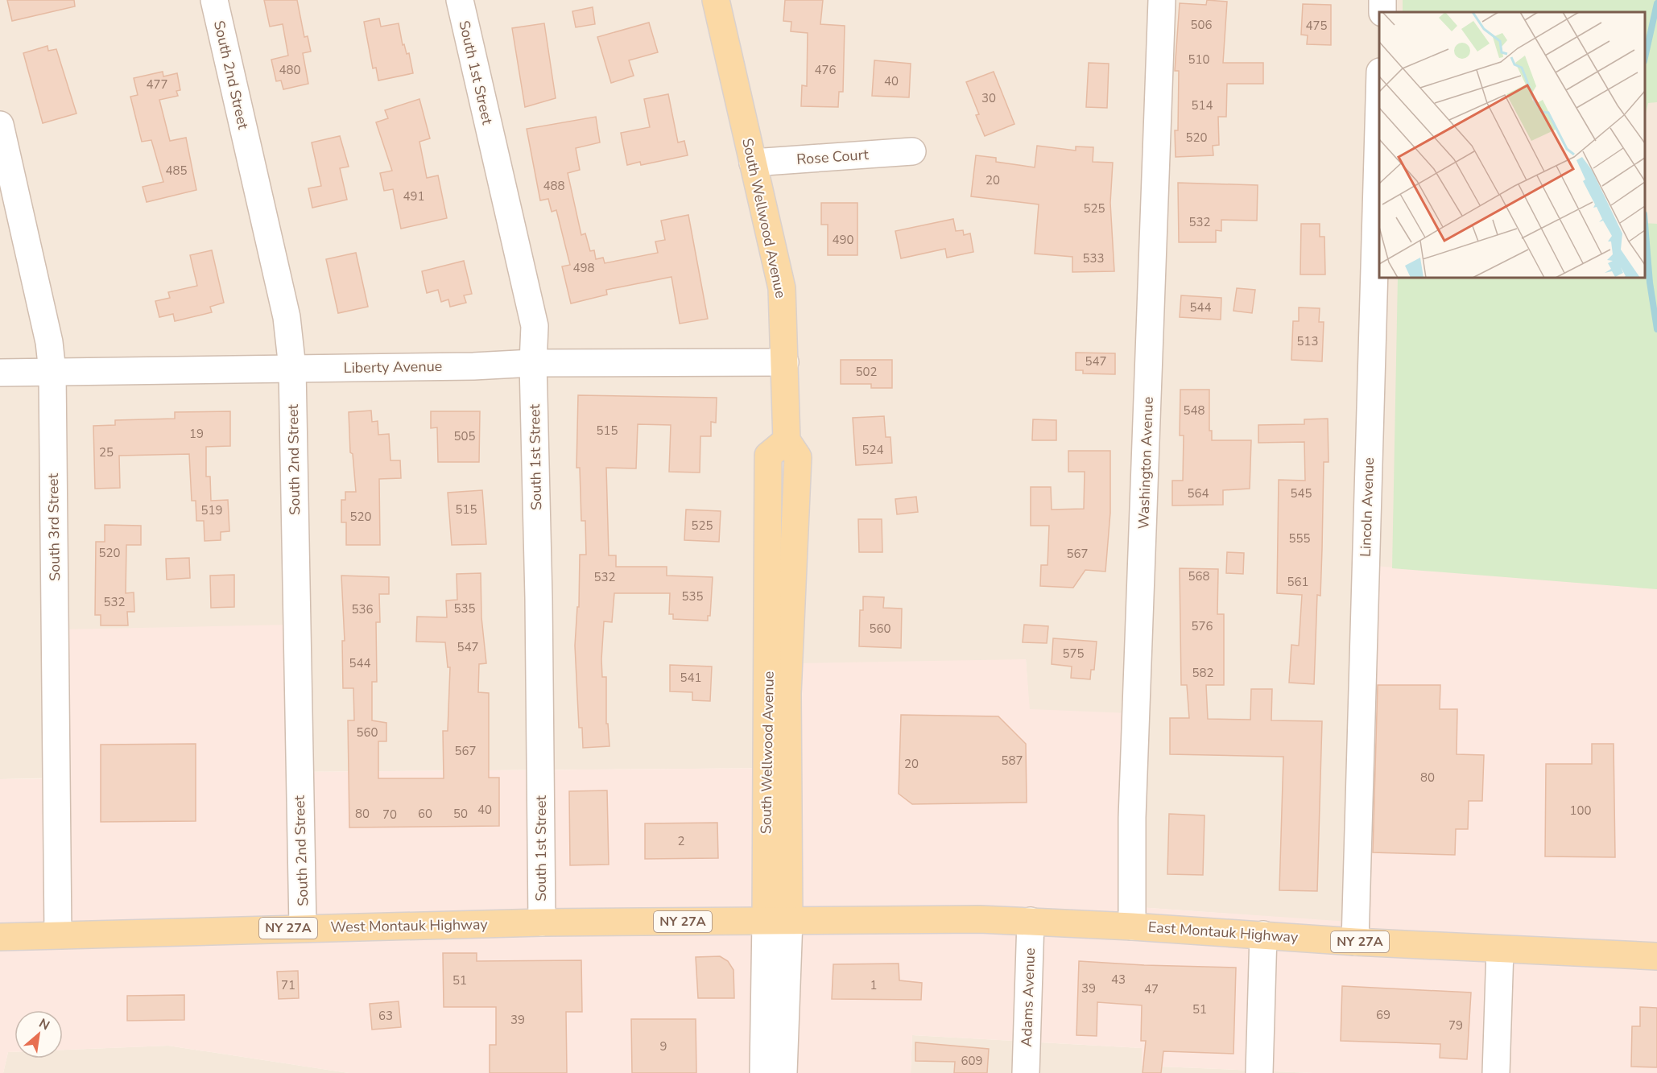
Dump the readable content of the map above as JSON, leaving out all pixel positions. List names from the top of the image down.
{
  "streets": {
    "main road": [
      "South Wellwood Avenue",
      "NY 27A",
      "West Montauk Highway",
      "East Montauk Highway"
    ],
    "street": [
      "South 1st Street",
      "South 2nd Street",
      "Rose Court",
      "Liberty Avenue",
      "Washington Avenue",
      "Lincoln Avenue",
      "South 3rd Street",
      "Adams Avenue"
    ]
  },
  "crossings": [
    ["South 1st Street", "Liberty Avenue"],
    ["South 1st Street", "West Montauk Highway"],
    ["South 2nd Street", "Liberty Avenue"],
    ["South 2nd Street", "West Montauk Highway"],
    ["Rose Court", "South Wellwood Avenue"],
    ["South Wellwood Avenue", "Liberty Avenue"],
    ["South Wellwood Avenue", "West Montauk Highway"],
    ["South Wellwood Avenue", "East Montauk Highway"],
    ["Liberty Avenue", "South 3rd Street"],
    ["Washington Avenue", "East Montauk Highway"],
    ["Lincoln Avenue", "East Montauk Highway"],
    ["South 3rd Street", "West Montauk Highway"],
    ["West Montauk Highway", "East Montauk Highway"],
    ["East Montauk Highway", "Adams Avenue"]
  ],
  "house_numbers": [
    "506",
    "475",
    "510",
    "480",
    "476",
    "40",
    "477",
    "30",
    "514",
    "520",
    "485",
    "20",
    "488",
    "491",
    "525",
    "532",
    "490",
    "533",
    "498",
    "544",
    "513",
    "547",
    "502",
    "548",
    "515",
    "19",
    "505",
    "524",
    "25",
    "564",
    "545",
    "515",
    "519",
    "520",
    "525",
    "555",
    "520",
    "567",
    "568",
    "532",
    "561",
    "535",
    "532",
    "535",
    "536",
    "576",
    "560",
    "547",
    "575",
    "544",
    "582",
    "541",
    "560",
    "567",
    "587",
    "20",
    "80",
    "40",
    "100",
    "80",
    "60",
    "50",
    "70",
    "2",
    "43",
    "51",
    "71",
    "1",
    "39",
    "47",
    "51",
    "69",
    "63",
    "39",
    "79",
    "9",
    "609"
  ],
  "north": "top right"
}
